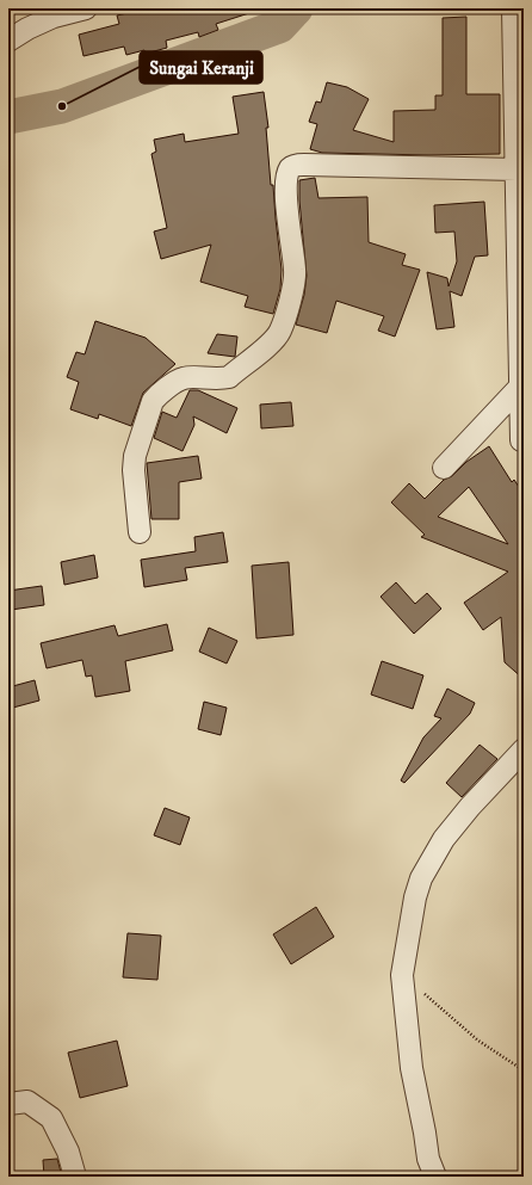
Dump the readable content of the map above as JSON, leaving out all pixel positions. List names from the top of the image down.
{
  "places": ["Sungai Keranji"]
}
